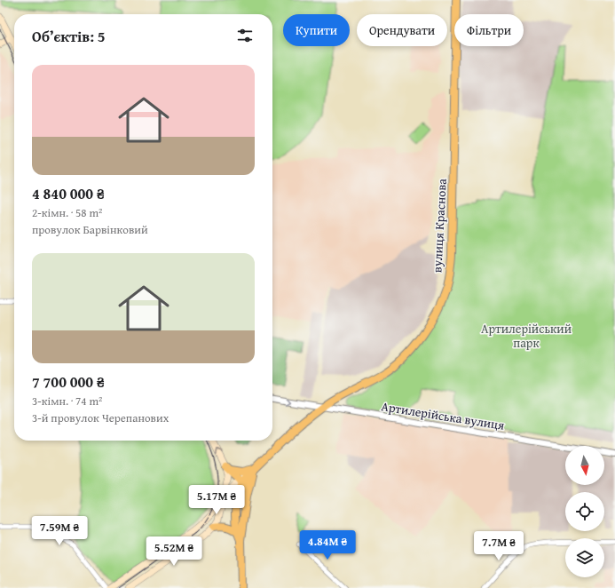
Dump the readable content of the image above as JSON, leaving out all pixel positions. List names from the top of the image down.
{
  "streets": {
    "main road": ["вулиця Краснова"],
    "street": ["Артилерійська вулиця"]
  },
  "crossings": [
    ["вулиця Краснова", "Артилерійська вулиця"]
  ],
  "parks": ["Артилерійський парк"],
  "north": "bottom",
  "page": {
    "chip": ["Купити", "Орендувати", "Фільтри"],
    "heading": "Об’єктів: 5",
    "list": [
      {
        "name": "4 840 000 ₴",
        "note": "2-кімн. · 58 m² · провулок Барвінковий"
      },
      {
        "name": "7 700 000 ₴",
        "note": "3-кімн. · 74 m² · 3-й провулок Черепанових"
      }
    ],
    "price": [
      "5.17M ₴",
      "7.59M ₴",
      "4.84M ₴",
      "7.7M ₴",
      "5.52M ₴"
    ]
  }
}
